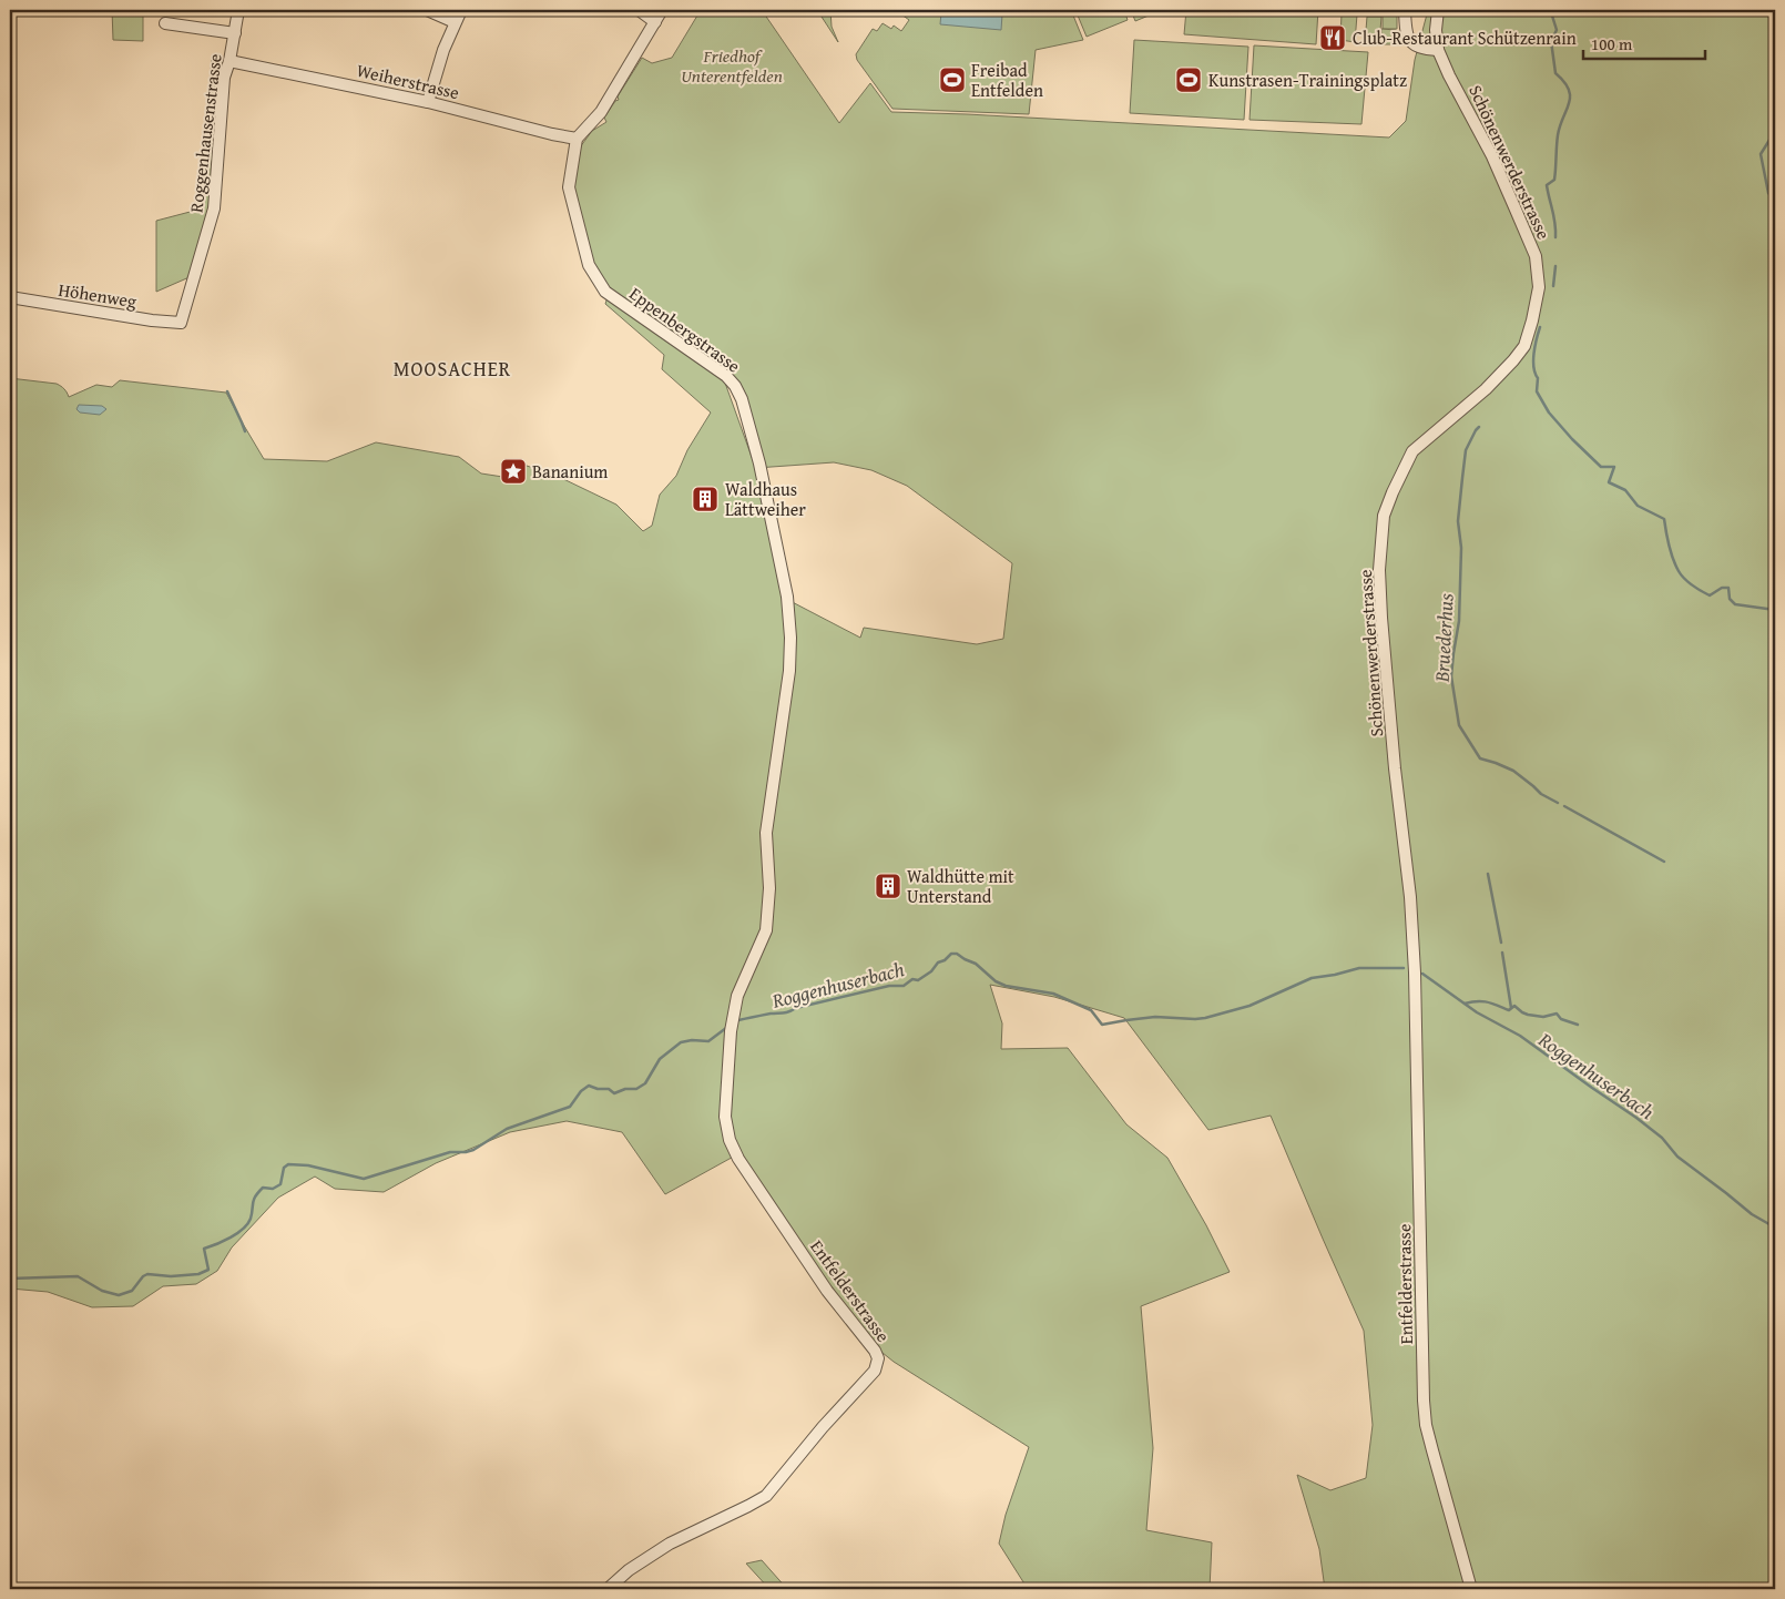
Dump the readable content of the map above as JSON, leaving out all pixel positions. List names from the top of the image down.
{
  "streets": {
    "street": [
      "Weiherstrasse",
      "Roggenhausenstrasse",
      "Schönenwerderstrasse",
      "Höhenweg",
      "Eppenbergstrasse",
      "Entfelderstrasse"
    ]
  },
  "crossings": [
    ["Weiherstrasse", "Roggenhausenstrasse"],
    ["Weiherstrasse", "Eppenbergstrasse"],
    ["Roggenhausenstrasse", "Höhenweg"],
    ["Schönenwerderstrasse", "Entfelderstrasse"],
    ["Eppenbergstrasse", "Entfelderstrasse"]
  ],
  "districts": ["MOOSACHER"],
  "water": ["Bruederhus", "Roggenhuserbach"],
  "parks": ["Friedhof Unterentfelden"],
  "places": {
    "restaurant": ["Club-Restaurant Schützenrain"],
    "sports": ["Freibad Entfelden", "Kunstrasen-Trainingsplatz"],
    "place": ["Bananium"],
    "building": ["Waldhaus Lättweiher", "Waldhütte mit Unterstand"]
  },
  "scale_bar": "100 m"
}
